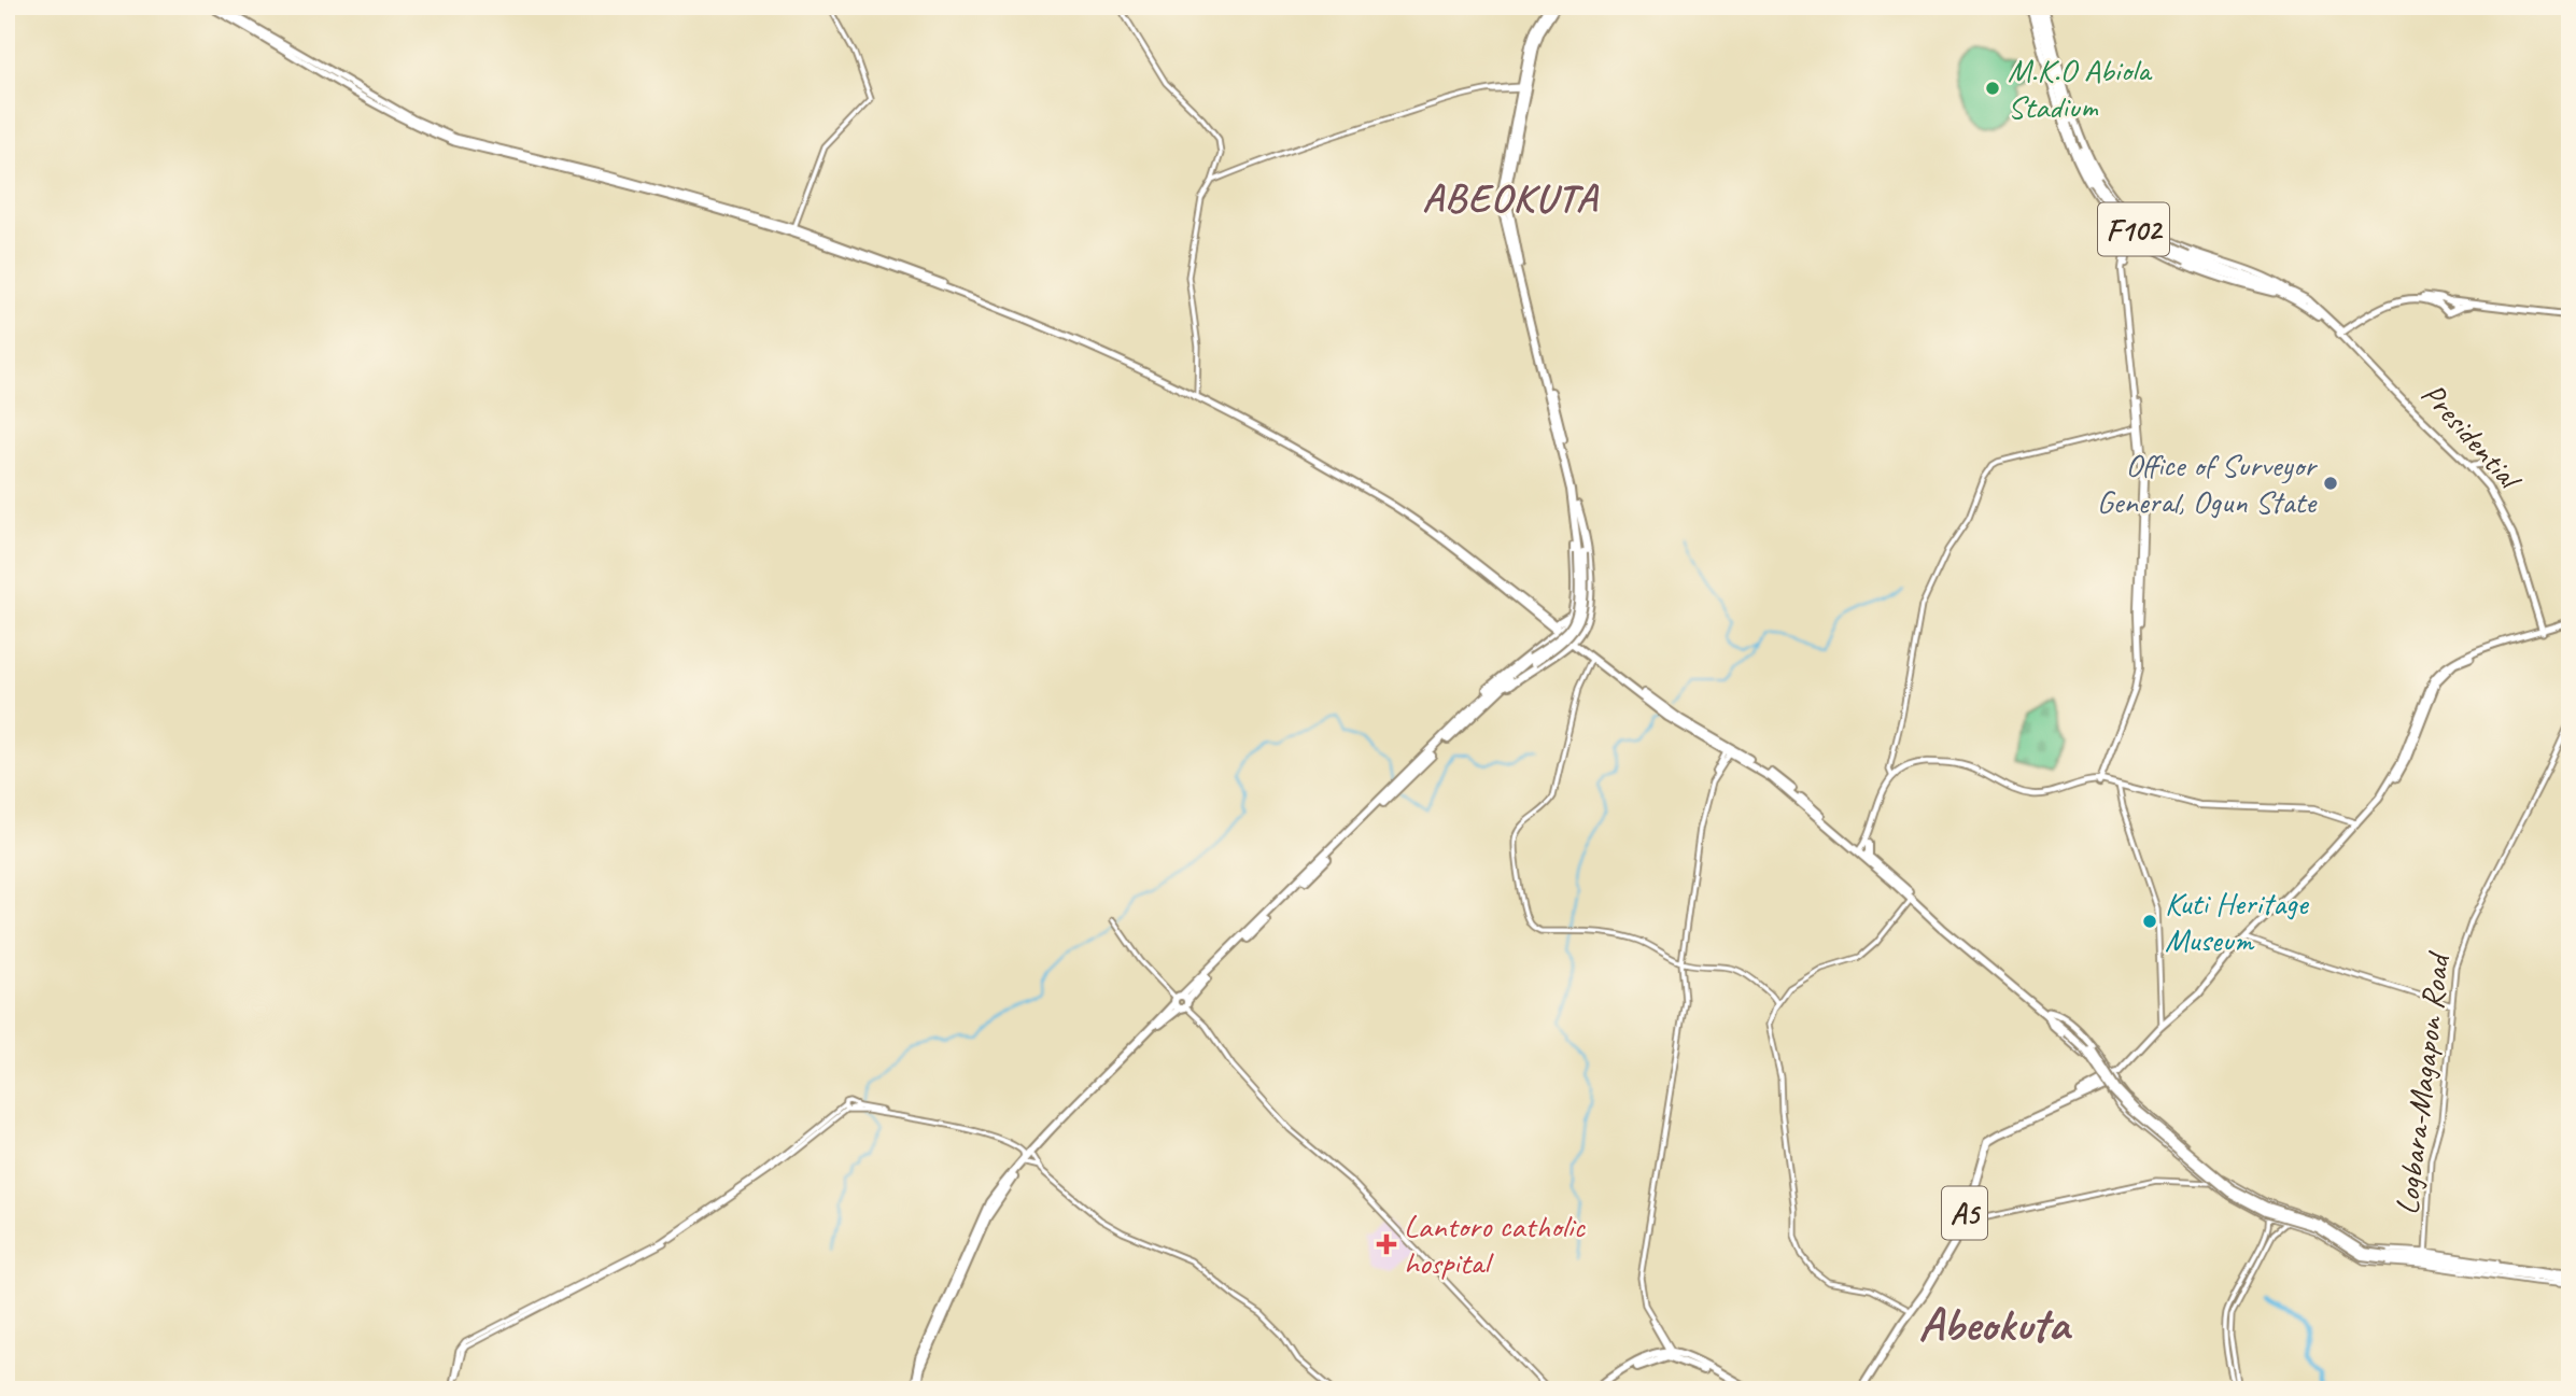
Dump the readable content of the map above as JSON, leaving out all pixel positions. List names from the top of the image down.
{
  "streets": {
    "highway": ["F102", "A5"],
    "main road": ["Presidential"],
    "street": ["Logbara-Magapon Road"]
  },
  "crossings": [
    ["F102", "Presidential"]
  ],
  "districts": ["ABEOKUTA", "Abeokuta"],
  "places": {
    "other": ["M.K.O Abiola Stadium", "Office of Surveyor General, Ogun State", "Kuti Heritage Museum"],
    "health": ["Lantoro catholic hospital"]
  }
}
